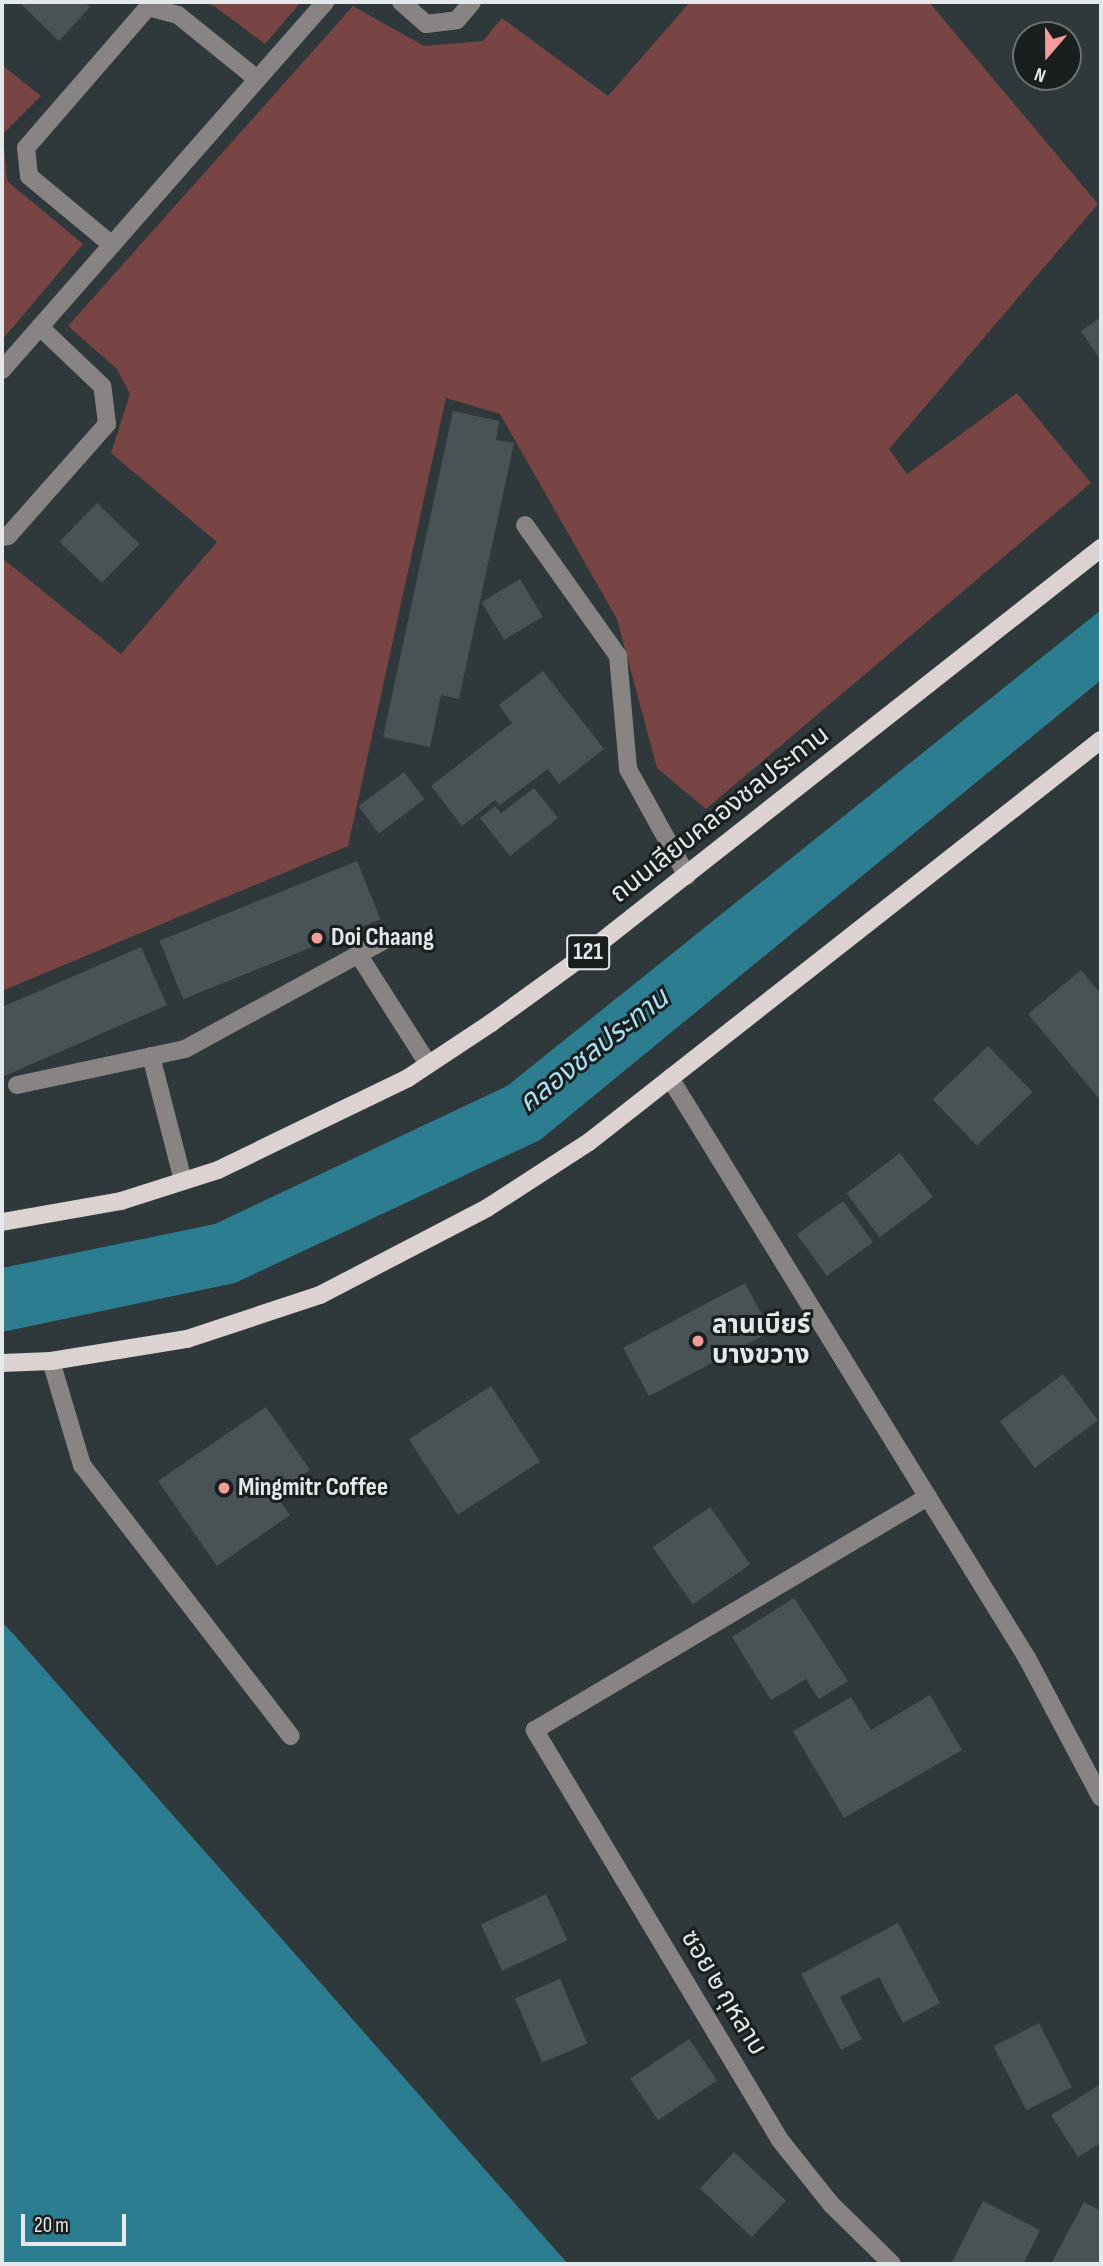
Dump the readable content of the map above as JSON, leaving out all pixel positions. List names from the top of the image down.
{
  "streets": {
    "main road": ["ถนนเลียบคลองชลประทาน", "121"],
    "street": ["ซอย ๒ กุหลาบ"]
  },
  "water": ["คลองชลประทาน"],
  "places": ["Doi Chaang", "ลานเบียร์ บางขวาง", "Mingmitr Coffee"],
  "scale_bar": "20 m",
  "north": "bottom"
}
